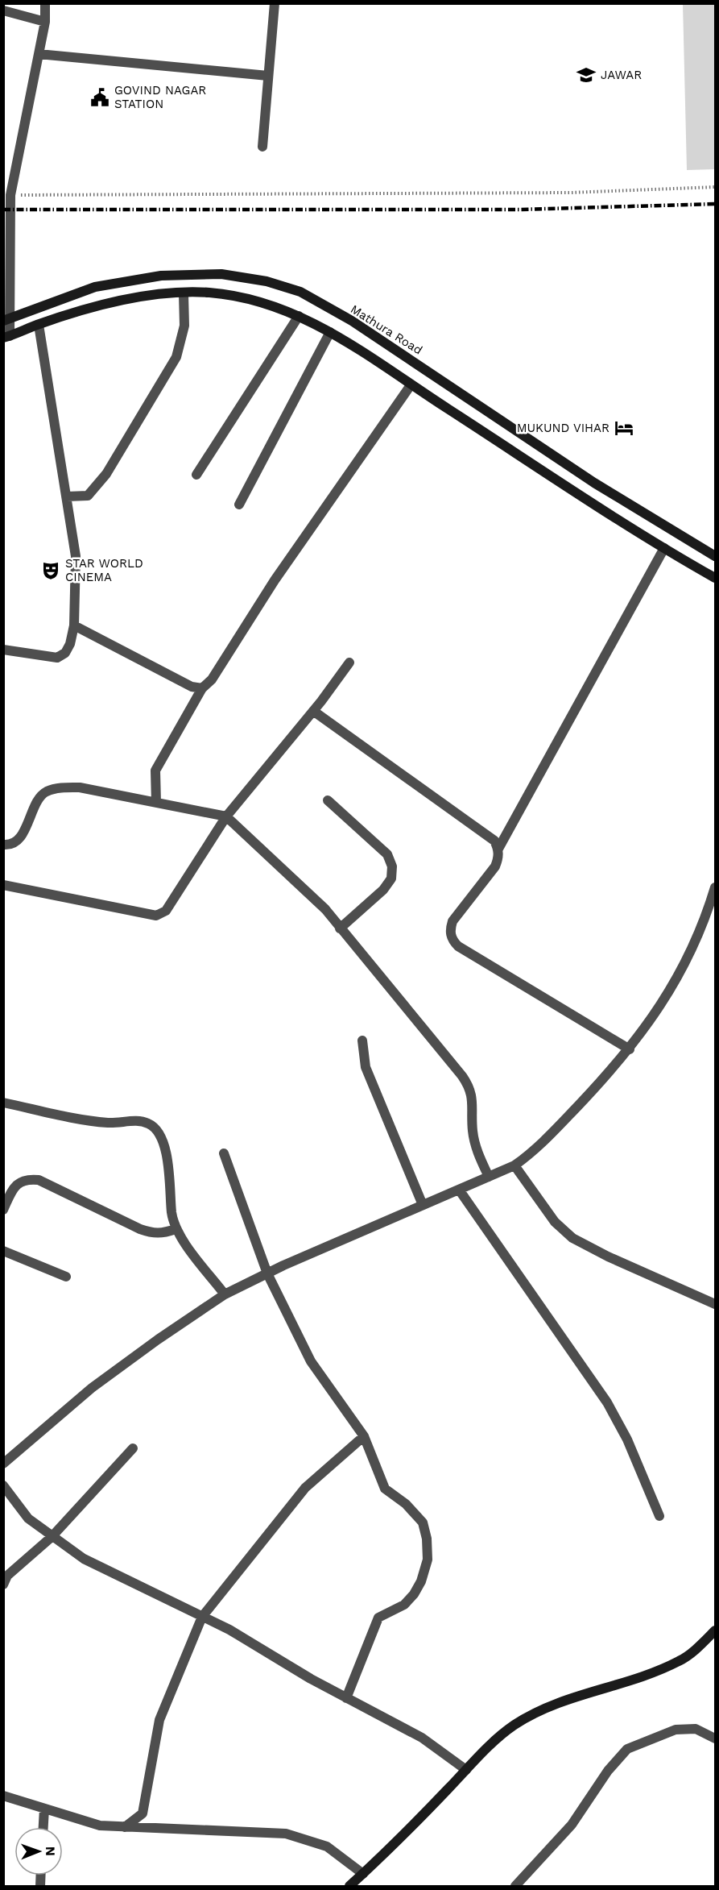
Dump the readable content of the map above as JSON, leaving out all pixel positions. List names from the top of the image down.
{
  "streets": {
    "main road": ["Mathura Road"]
  },
  "places": {
    "school or university": ["JAWAR"],
    "public building": ["GOVIND NAGAR STATION"],
    "hotel": ["MUKUND VIHAR"],
    "theatre": ["STAR WORLD CINEMA"]
  },
  "north": "right"
}
